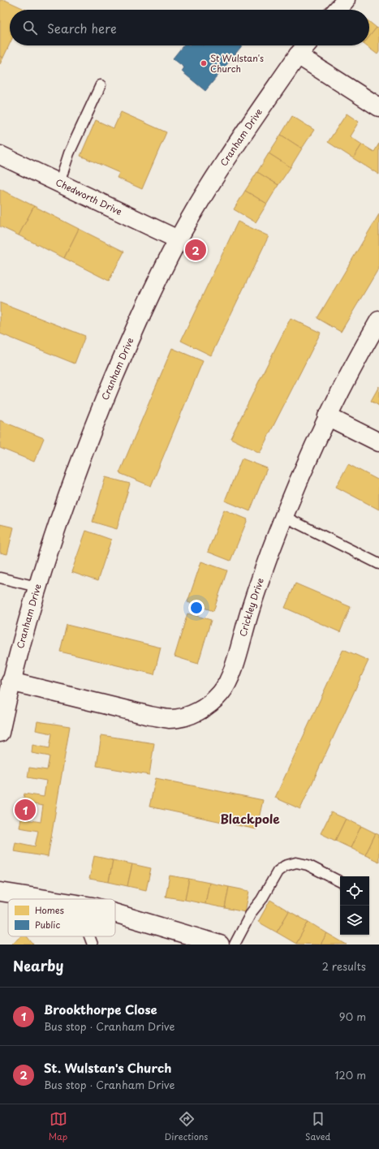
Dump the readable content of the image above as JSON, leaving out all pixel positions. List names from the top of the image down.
{
  "streets": {
    "street": ["Cranham Drive", "Chedworth Drive", "Crickley Drive"]
  },
  "crossings": [
    ["Cranham Drive", "Chedworth Drive"],
    ["Cranham Drive", "Crickley Drive"]
  ],
  "districts": ["Blackpole"],
  "places": ["St Wulstan's Church"],
  "legend": ["Homes", "Public"],
  "page": {
    "search": "Search here",
    "pins": ["2", "1"],
    "heading": ["Nearby", "2 results"],
    "list": [
      {
        "mark": "1",
        "name": "Brookthorpe Close",
        "note": "Bus stop · Cranham Drive",
        "value": "90 m"
      },
      {
        "mark": "2",
        "name": "St. Wulstan's Church",
        "note": "Bus stop · Cranham Drive",
        "value": "120 m"
      }
    ],
    "nav": ["Map", "Directions", "Saved"]
  }
}
